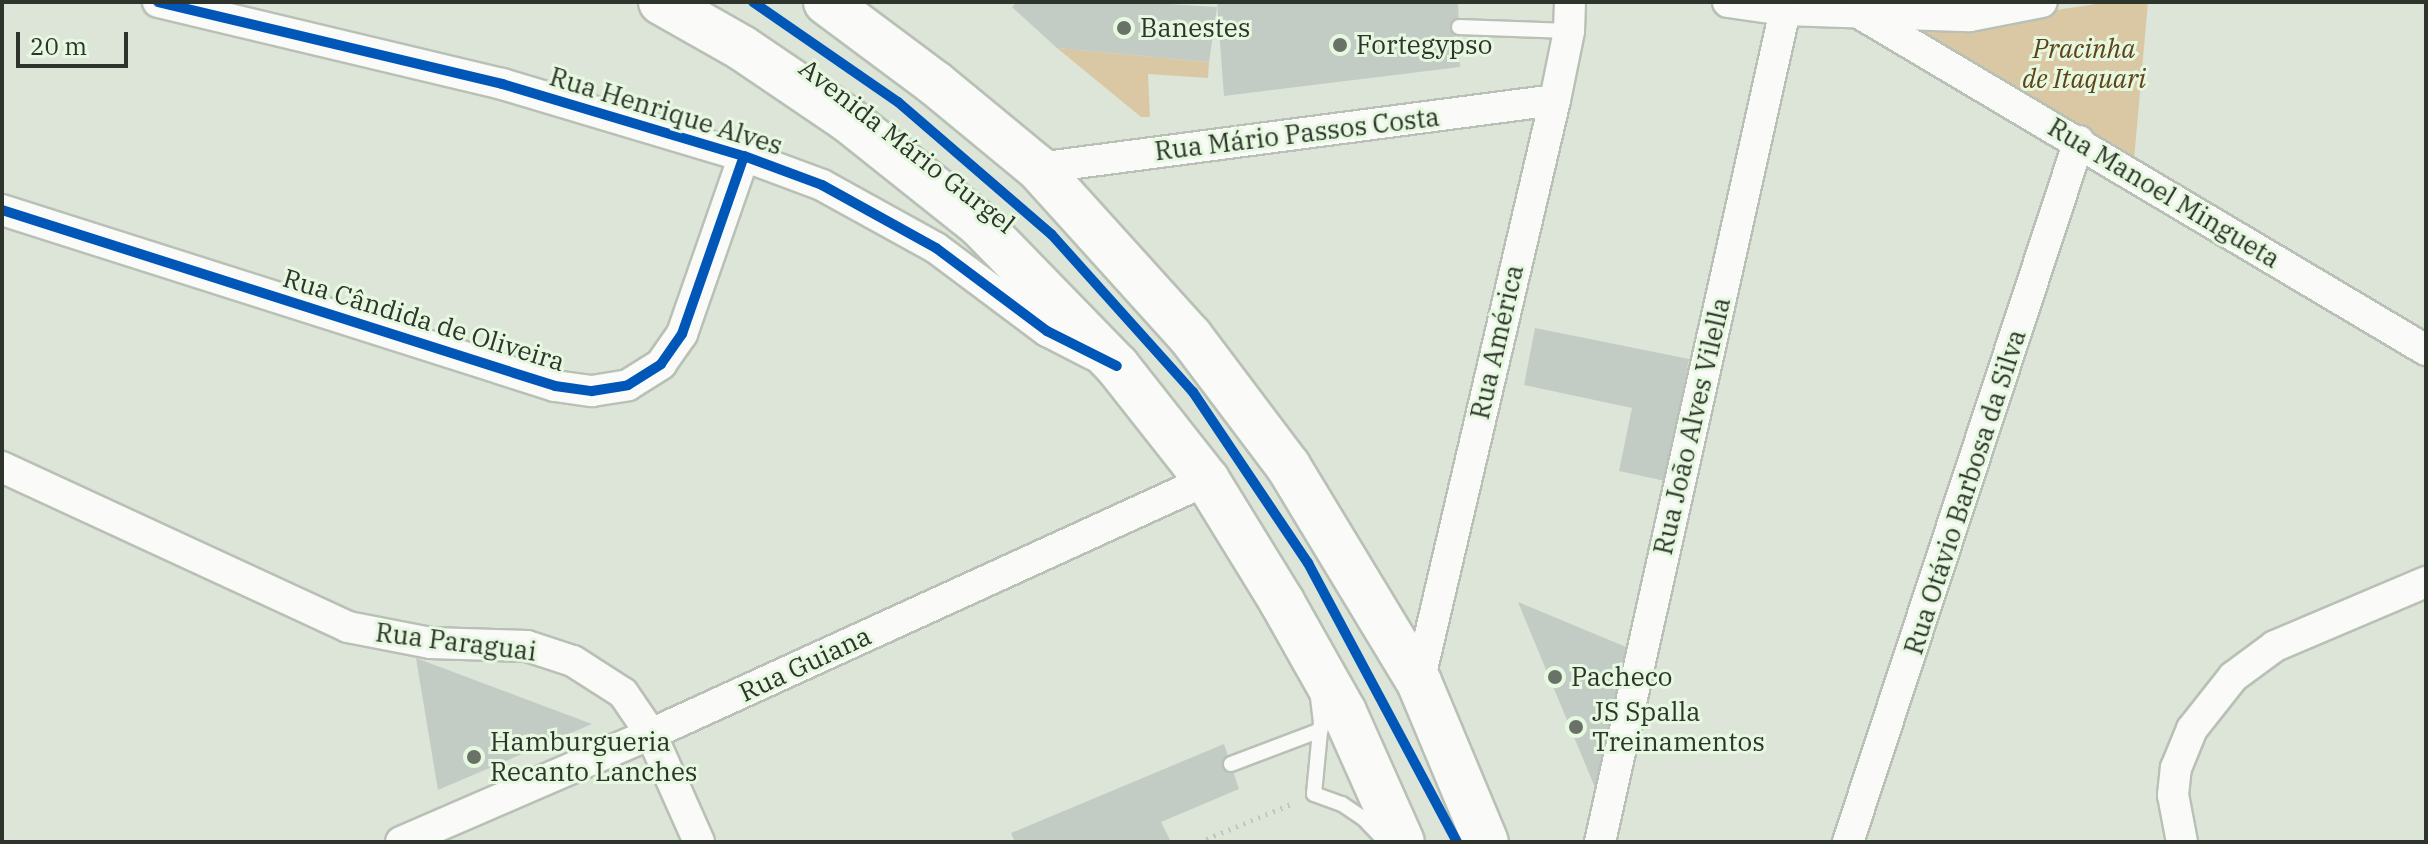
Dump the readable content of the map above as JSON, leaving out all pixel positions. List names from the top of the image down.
{
  "streets": {
    "main road": ["Avenida Mário Gurgel"],
    "street": [
      "Rua Henrique Alves",
      "Rua Mário Passos Costa",
      "Rua Manoel Mingueta",
      "Rua Cândida de Oliveira",
      "Rua América",
      "Rua João Alves Vilella",
      "Rua Otávio Barbosa da Silva",
      "Rua Paraguai",
      "Rua Guiana"
    ]
  },
  "crossings": [
    ["Rua Henrique Alves", "Avenida Mário Gurgel"],
    ["Rua Henrique Alves", "Rua Cândida de Oliveira"],
    ["Rua Mário Passos Costa", "Rua América"],
    ["Avenida Mário Gurgel", "Rua Guiana"],
    ["Rua Manoel Mingueta", "Rua Otávio Barbosa da Silva"],
    ["Rua Paraguai", "Rua Guiana"]
  ],
  "parks": ["Pracinha de Itaquari"],
  "places": [
    "Banestes",
    "Fortegypso",
    "Pacheco",
    "JS Spalla Treinamentos",
    "Hamburgueria Recanto Lanches"
  ],
  "scale_bar": "20 m"
}
